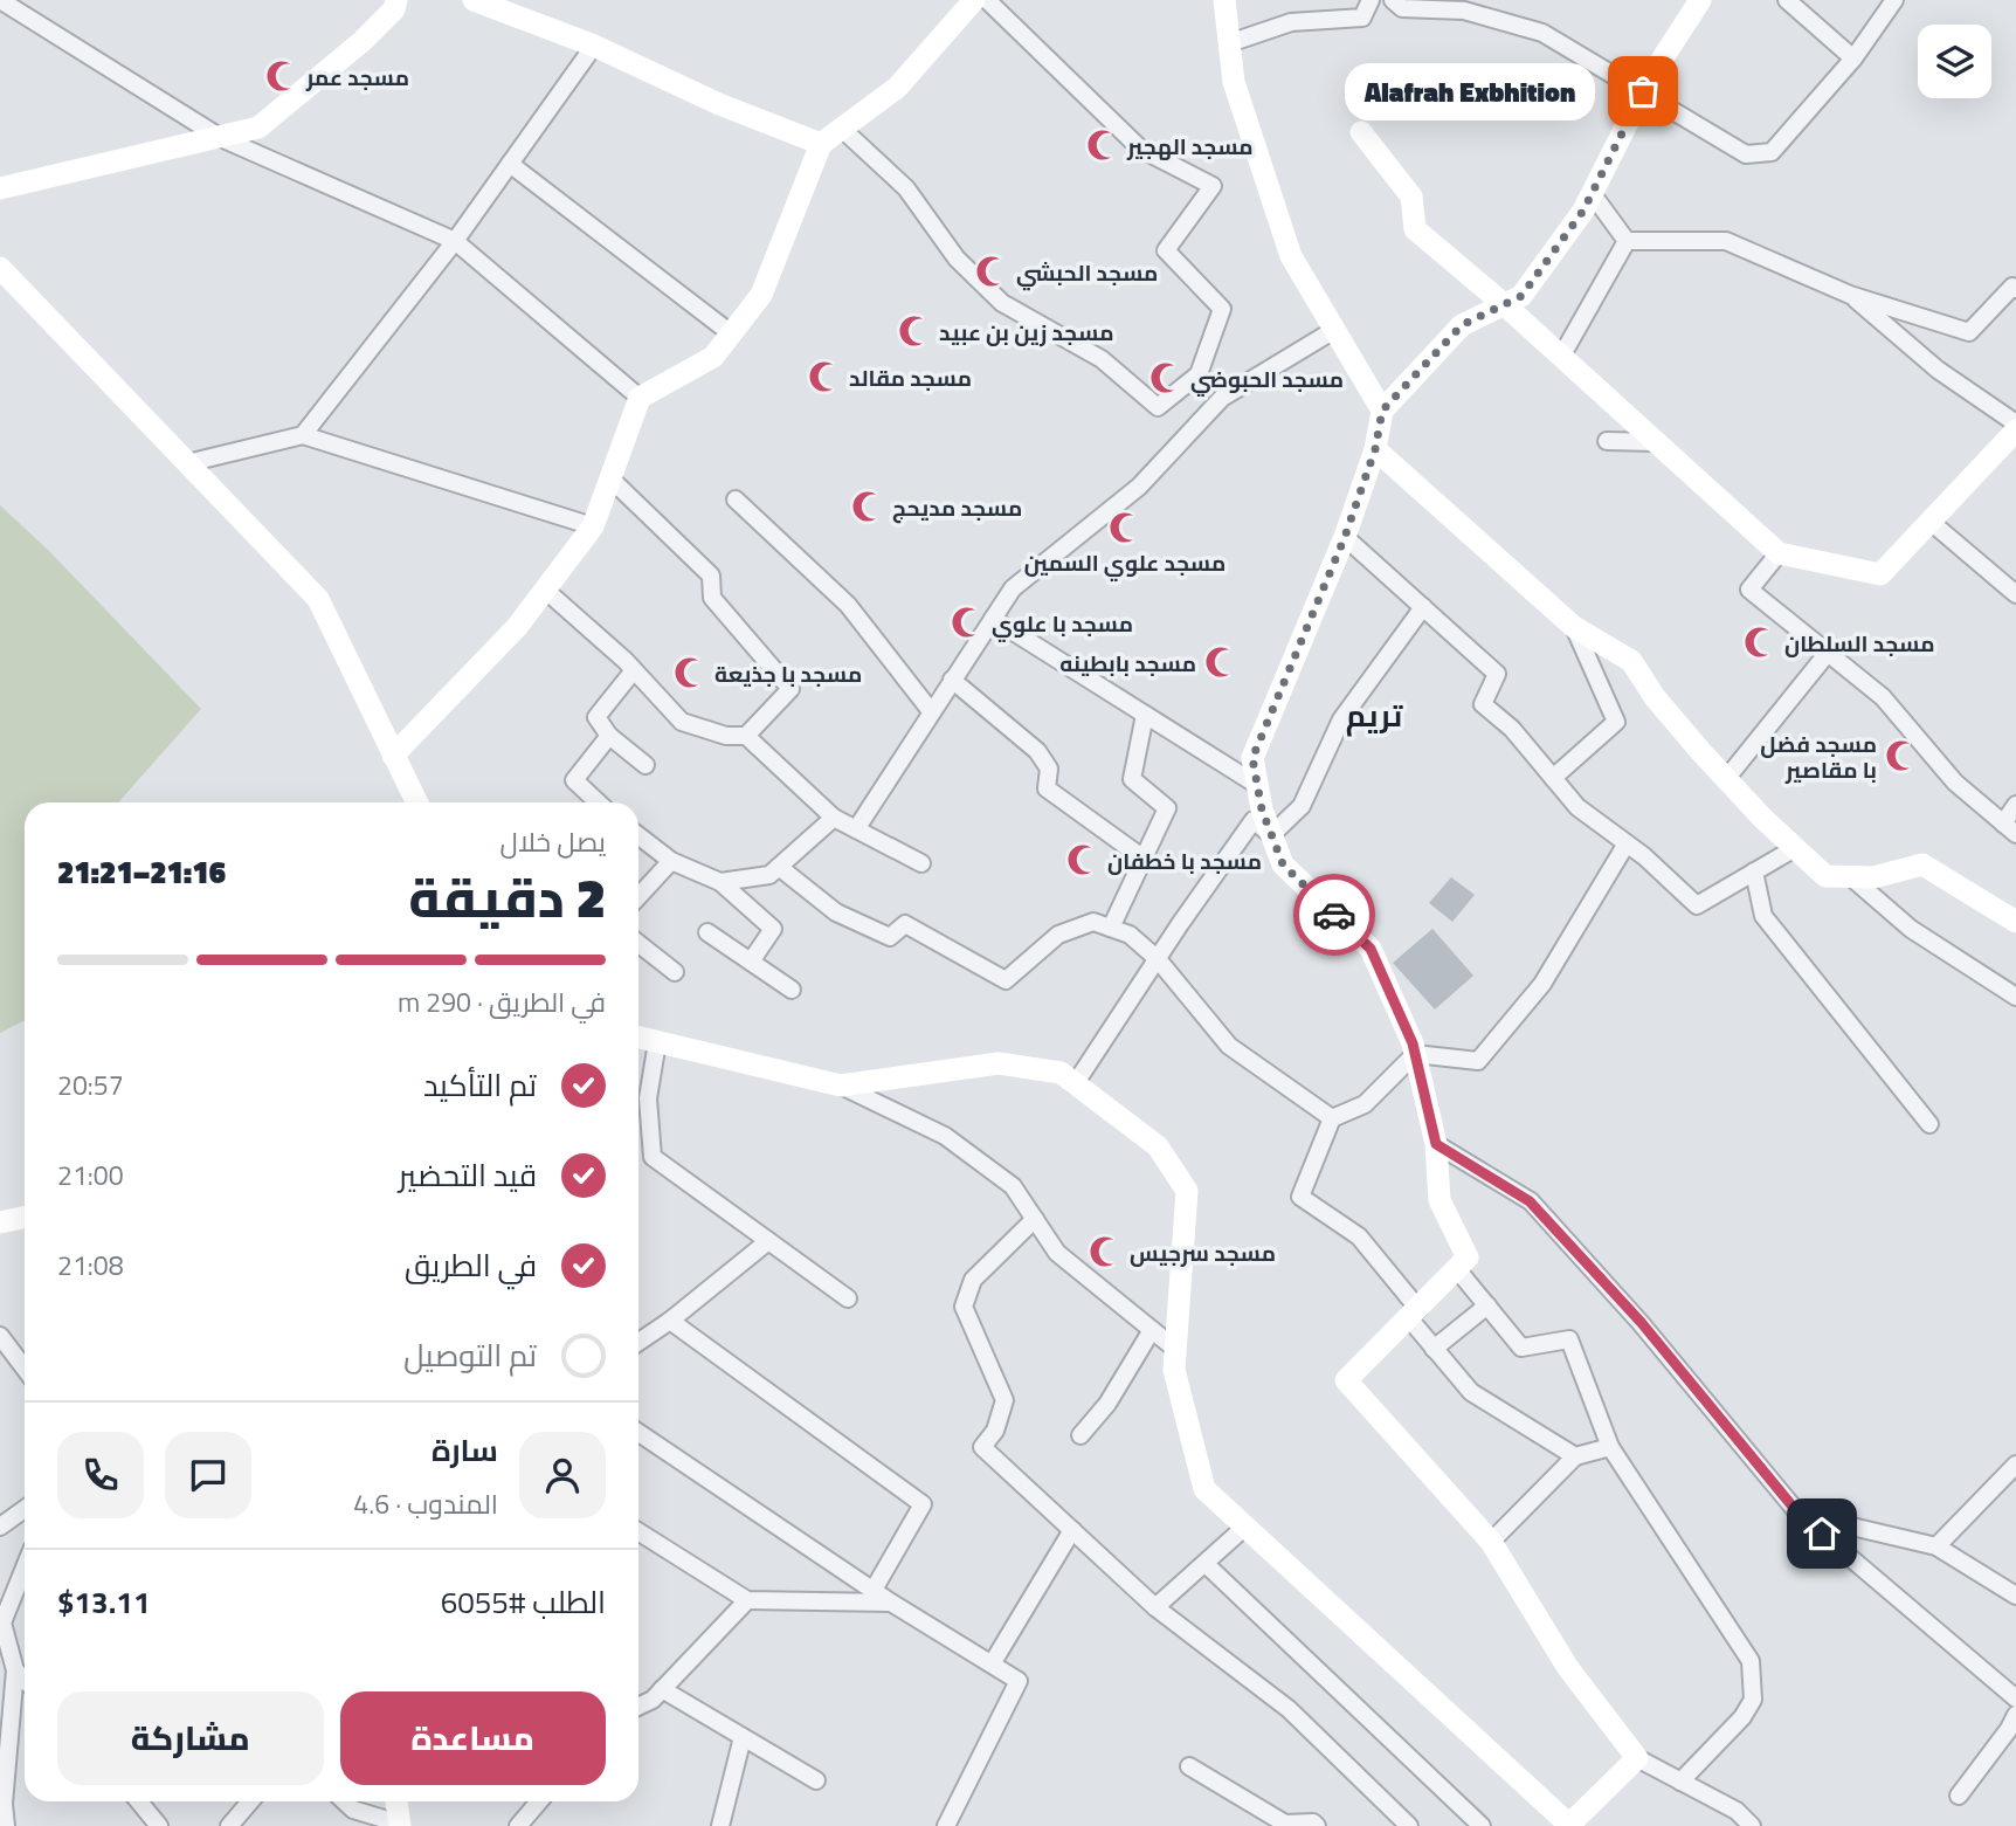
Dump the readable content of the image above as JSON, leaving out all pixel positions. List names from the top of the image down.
{
  "districts": ["تريم"],
  "places": {
    "mosque": [
      "مسجد عمر",
      "مسجد الهجير",
      "مسجد الحبشي",
      "مسجد زين بن عبيد",
      "مسجد مقالد",
      "مسجد الحبوضي",
      "مسجد مديحج",
      "مسجد علوي السمين",
      "مسجد با علوي",
      "مسجد السلطان",
      "مسجد بابطينه",
      "مسجد با جذيعة",
      "مسجد فضل با مقاصير",
      "مسجد با خطفان",
      "مسجد سرجيس"
    ],
    "other": ["Alafrah Exbhition"]
  },
  "page": {
    "bubble": "Alafrah Exbhition",
    "heading": ["2 دقيقة", "يصل خلال", "21:16–21:21"],
    "panel": [
      "سارة",
      "المندوب · 4.6",
      "الطلب #6055",
      "$13.11"
    ],
    "bar": "في الطريق · 290 m",
    "list": [
      ["تم التأكيد", "20:57"],
      ["قيد التحضير", "21:00"],
      ["في الطريق", "21:08"],
      "تم التوصيل"
    ],
    "buttons": ["مساعدة", "مشاركة"]
  }
}
